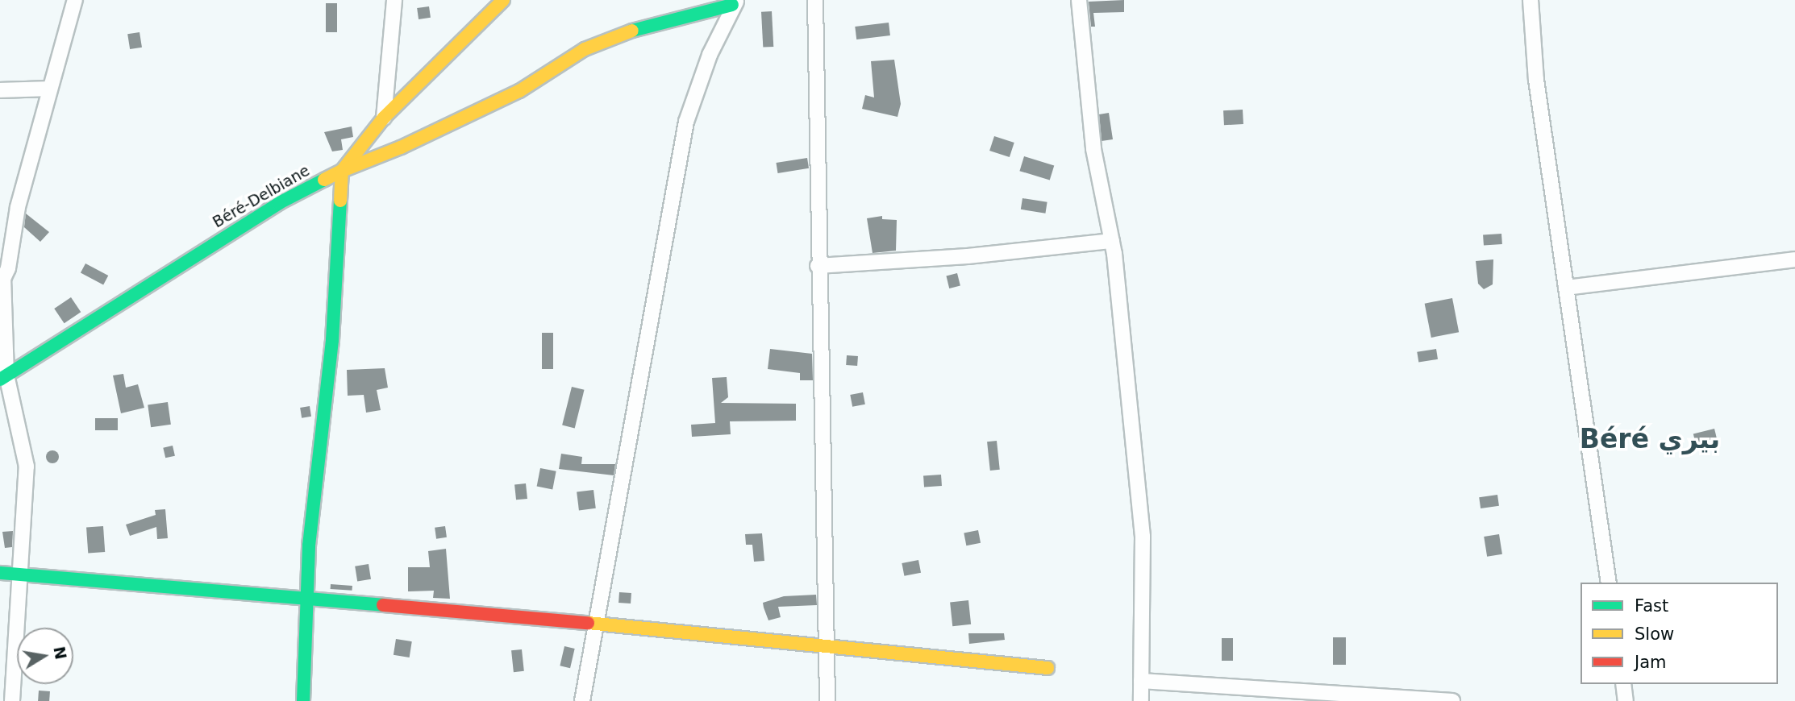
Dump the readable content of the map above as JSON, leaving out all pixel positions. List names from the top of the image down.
{
  "streets": {
    "street": ["Béré-Delbiane"]
  },
  "districts": ["Béré بيري"],
  "legend": ["Fast", "Slow", "Jam"],
  "north": "right"
}
